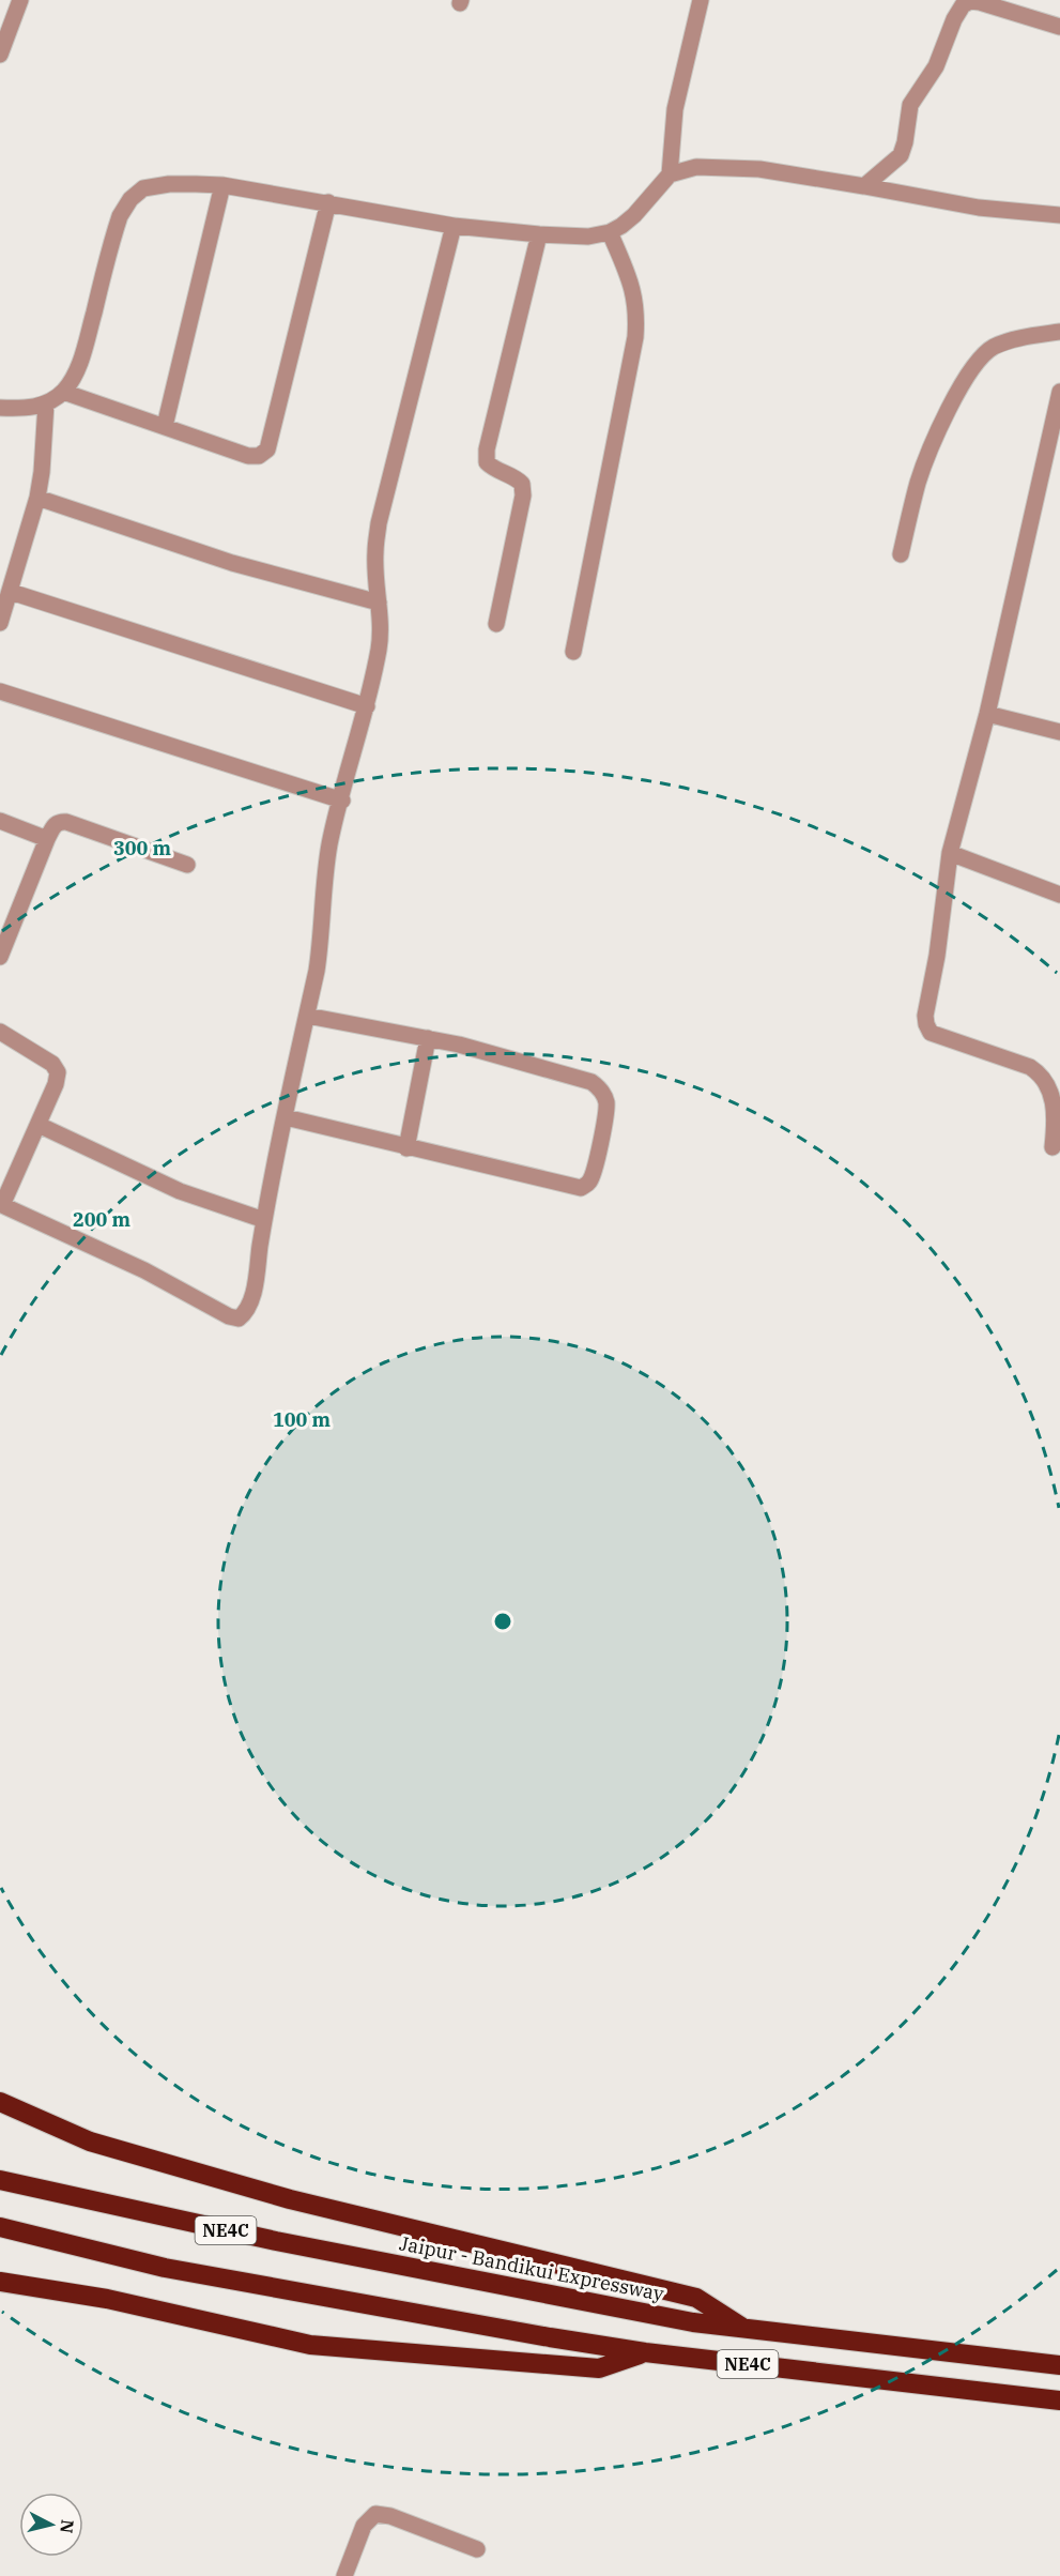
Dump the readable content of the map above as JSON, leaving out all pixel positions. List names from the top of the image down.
{
  "streets": {
    "highway": ["NE4C", "Jaipur - Bandikui Expressway"]
  },
  "north": "right",
  "rings": ["300 m", "200 m", "100 m"]
}
